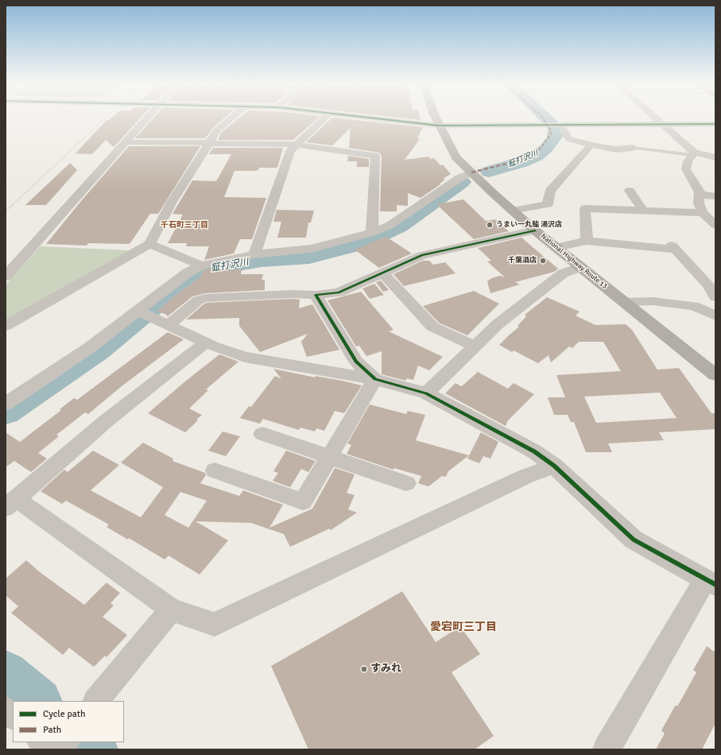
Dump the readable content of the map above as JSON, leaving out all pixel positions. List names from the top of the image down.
{
  "streets": {
    "highway": ["National Highway Route 13"]
  },
  "districts": ["千石町三丁目", "愛宕町三丁目"],
  "water": ["鉦打沢川"],
  "places": ["うまい一丸鮨 湯沢店", "千葉酒店", "すみれ"],
  "legend": ["Cycle path", "Path"]
}
